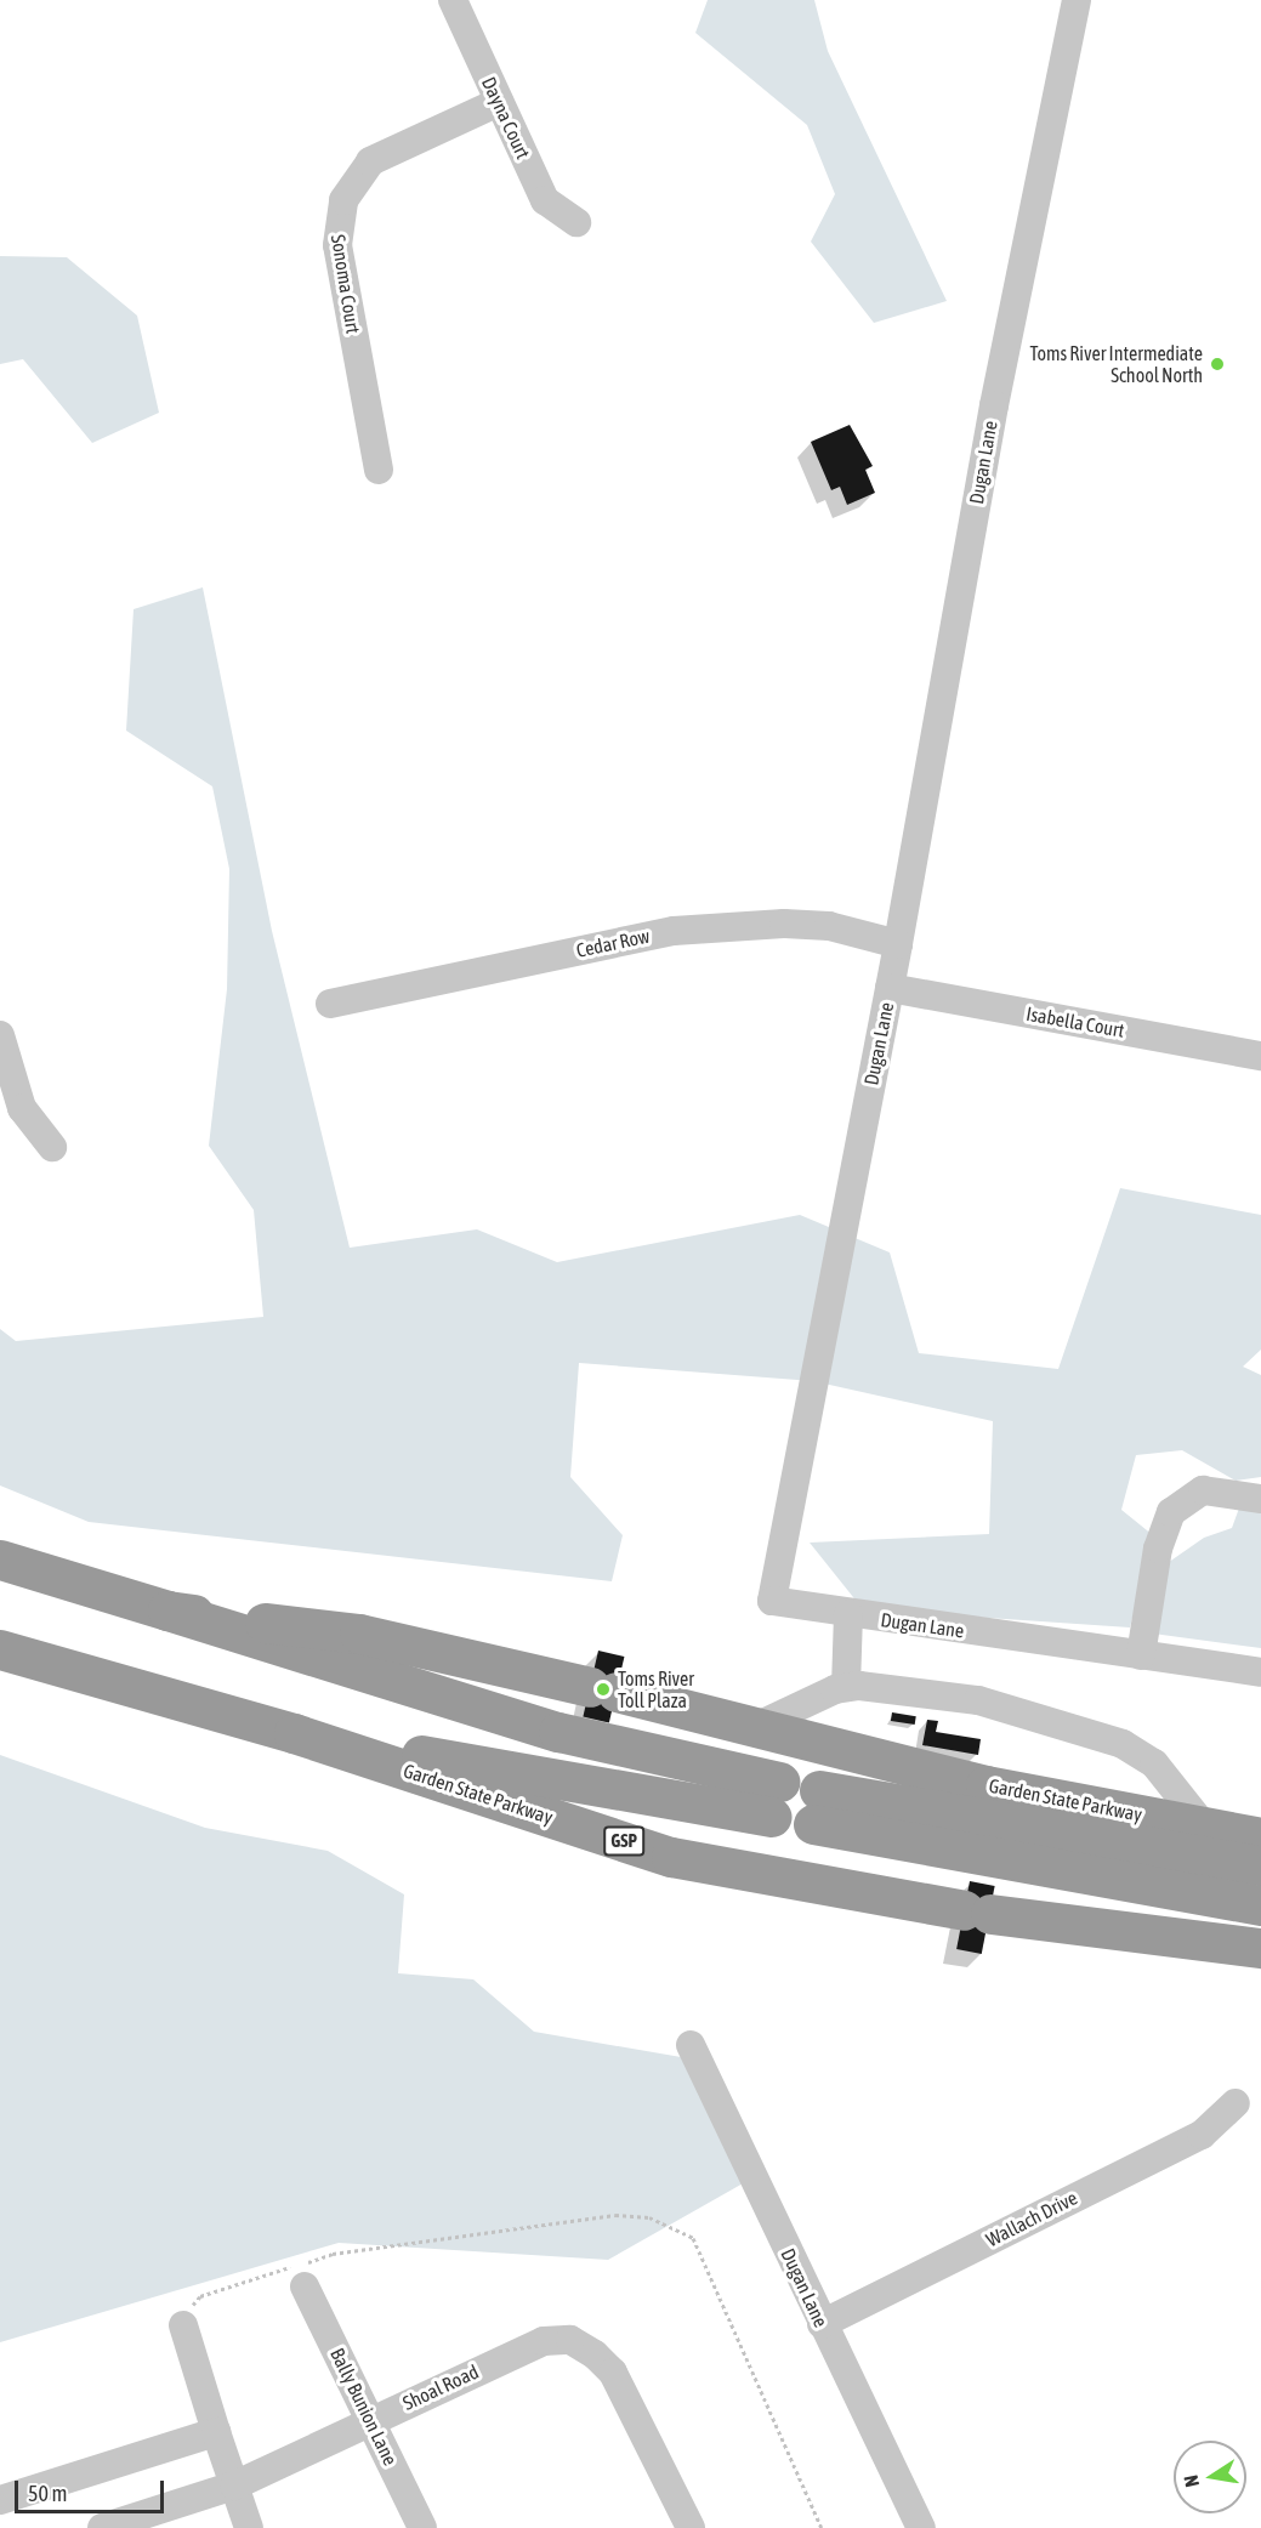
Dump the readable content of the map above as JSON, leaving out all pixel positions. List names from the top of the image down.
{
  "streets": {
    "highway": ["Garden State Parkway", "GSP"],
    "street": [
      "Dayna Court",
      "Sonoma Court",
      "Dugan Lane",
      "Cedar Row",
      "Isabella Court",
      "Wallach Drive",
      "Shoal Road",
      "Bally Bunion Lane"
    ]
  },
  "crossings": [
    ["Dayna Court", "Sonoma Court"],
    ["Dugan Lane", "Cedar Row"],
    ["Dugan Lane", "Isabella Court"],
    ["Dugan Lane", "Wallach Drive"],
    ["Shoal Road", "Bally Bunion Lane"]
  ],
  "places": ["Toms River Intermediate School North", "Toms River Toll Plaza"],
  "scale_bar": "50 m",
  "north": "left"
}
